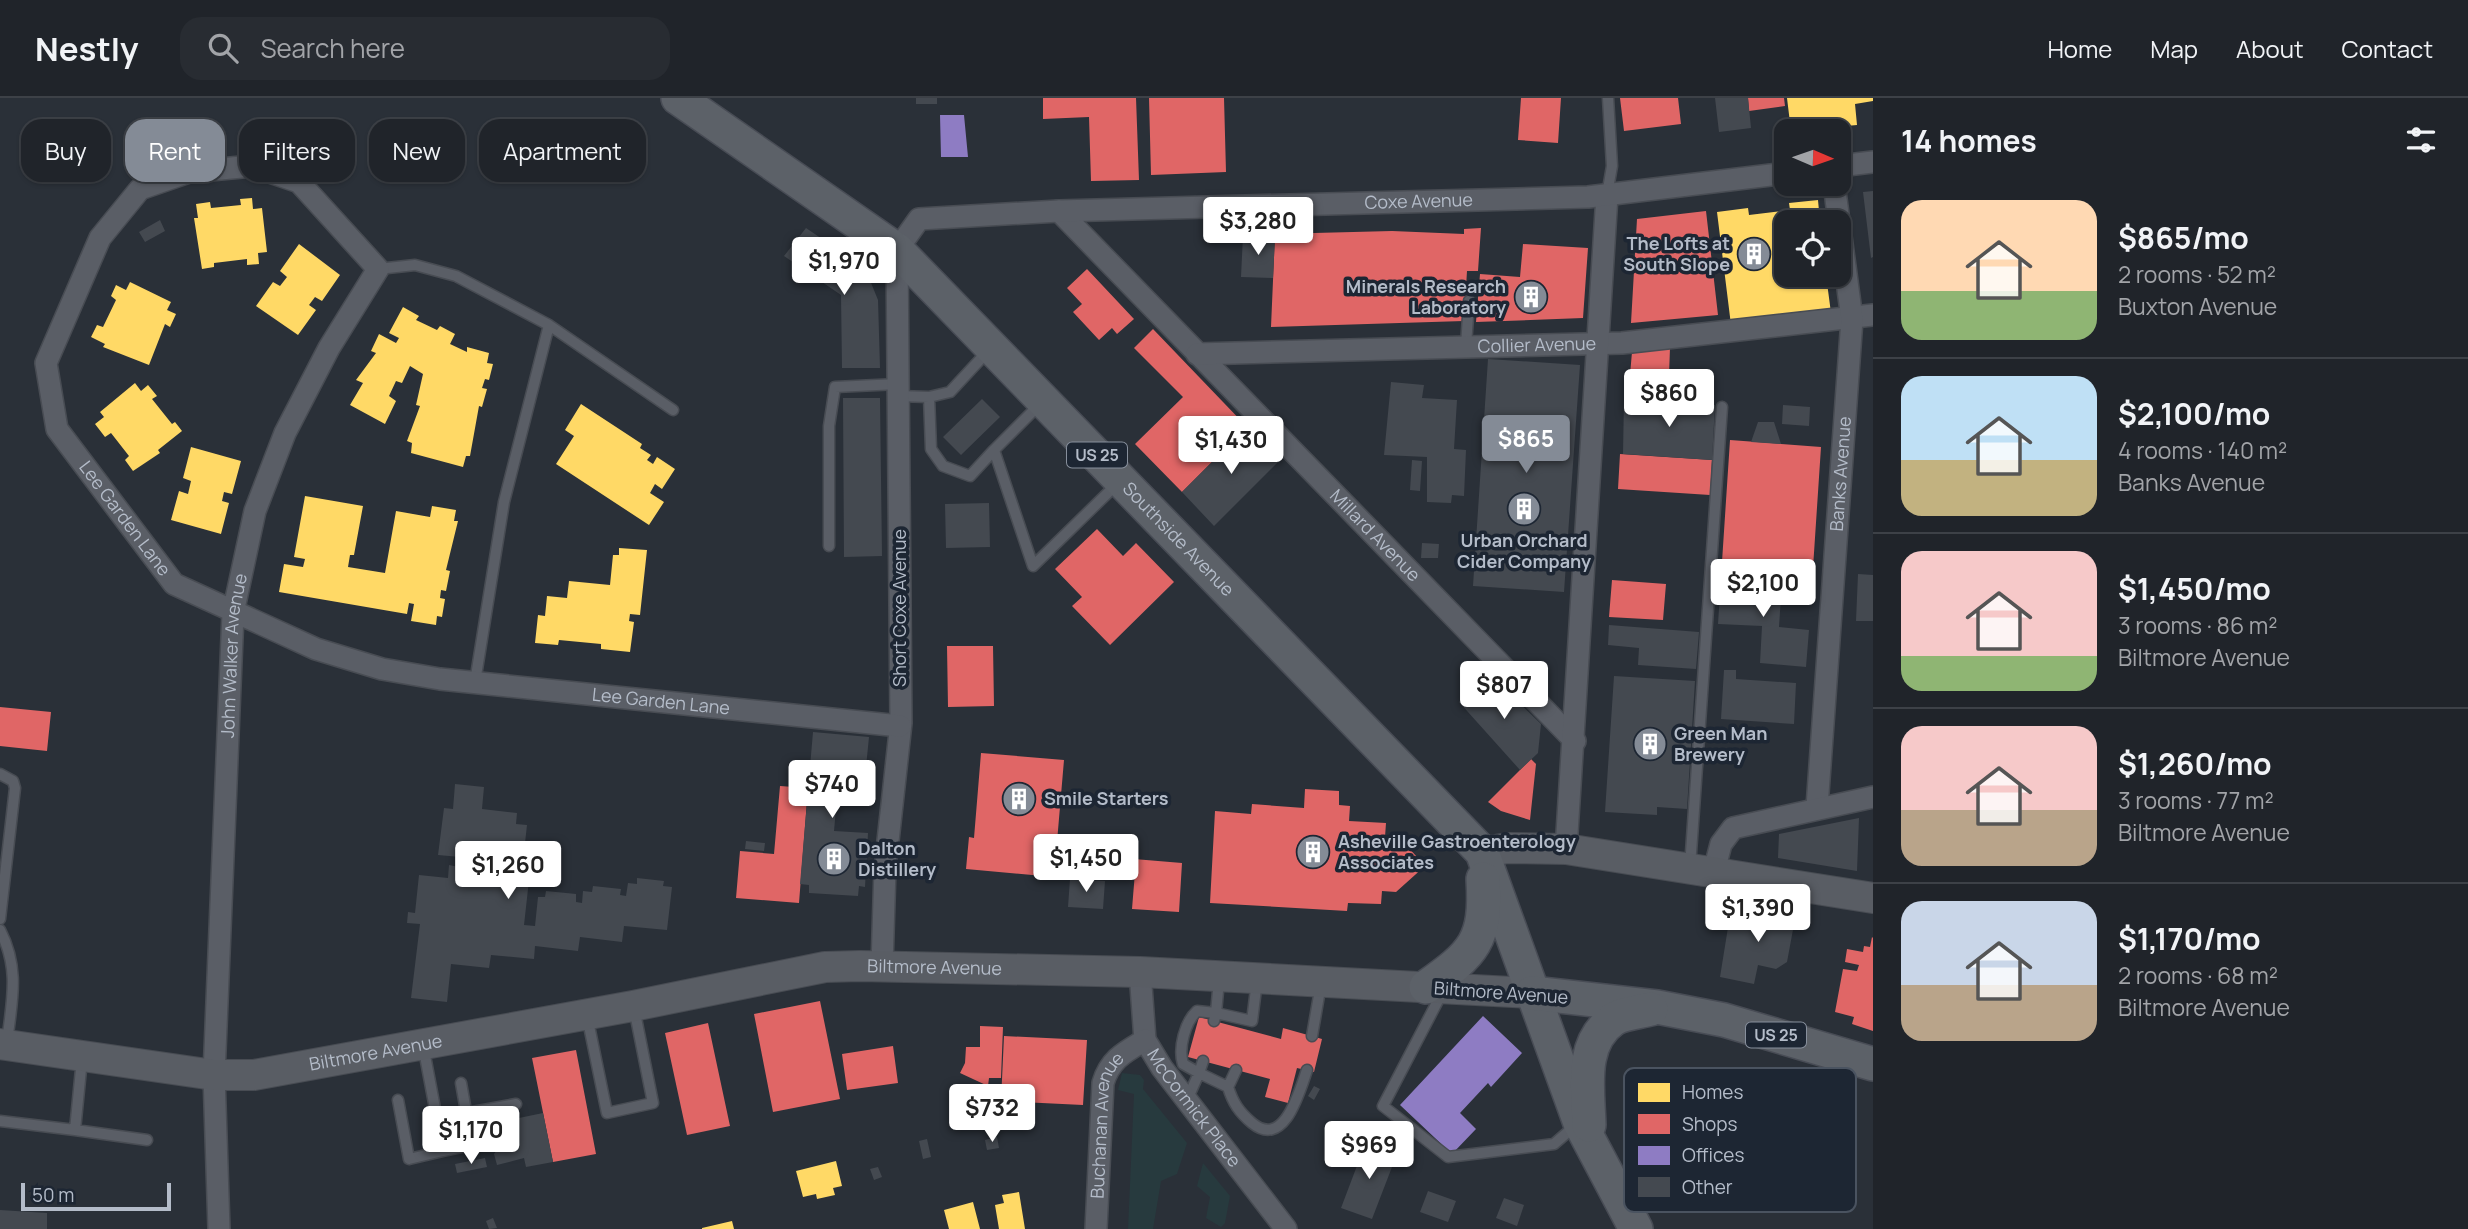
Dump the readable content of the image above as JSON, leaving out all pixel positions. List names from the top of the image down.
{
  "streets": {
    "main road": ["US 25", "Southside Avenue", "Biltmore Avenue"],
    "street": [
      "Coxe Avenue",
      "Collier Avenue",
      "Banks Avenue",
      "Lee Garden Lane",
      "Millard Avenue",
      "Short Coxe Avenue",
      "John Walker Avenue",
      "McCormick Place",
      "Buchanan Avenue"
    ]
  },
  "crossings": [
    ["Coxe Avenue", "Millard Avenue"],
    ["Coxe Avenue", "Southside Avenue"],
    ["Coxe Avenue", "Short Coxe Avenue"],
    ["Collier Avenue", "Banks Avenue"],
    ["Collier Avenue", "Millard Avenue"],
    ["Lee Garden Lane", "Short Coxe Avenue"],
    ["Lee Garden Lane", "John Walker Avenue"],
    ["Southside Avenue", "Short Coxe Avenue"],
    ["Southside Avenue", "Biltmore Avenue"],
    ["Short Coxe Avenue", "Biltmore Avenue"],
    ["John Walker Avenue", "Biltmore Avenue"],
    ["Biltmore Avenue", "McCormick Place"],
    ["McCormick Place", "Buchanan Avenue"]
  ],
  "places": {
    "building": [
      "The Lofts at South Slope",
      "Minerals Research Laboratory",
      "Urban Orchard Cider Company",
      "Green Man Brewery",
      "Smile Starters",
      "Asheville Gastroenterology Associates",
      "Dalton Distillery"
    ]
  },
  "legend": [
    "Homes",
    "Shops",
    "Offices",
    "Other"
  ],
  "scale_bar": "50 m",
  "north": "right",
  "page": {
    "header": "Nestly",
    "search": "Search here",
    "nav": [
      "Home",
      "Map",
      "About",
      "Contact"
    ],
    "heading": "14 homes",
    "chip": [
      "Buy",
      "Rent",
      "Filters",
      "New",
      "Apartment"
    ],
    "list": [
      {
        "name": "$865/mo",
        "note": "2 rooms · 52 m² · Buxton Avenue"
      },
      {
        "name": "$2,100/mo",
        "note": "4 rooms · 140 m² · Banks Avenue"
      },
      {
        "name": "$1,450/mo",
        "note": "3 rooms · 86 m² · Biltmore Avenue"
      },
      {
        "name": "$1,260/mo",
        "note": "3 rooms · 77 m² · Biltmore Avenue"
      },
      {
        "name": "$1,170/mo",
        "note": "2 rooms · 68 m² · Biltmore Avenue"
      }
    ],
    "price": [
      "$3,280",
      "$1,970",
      "$860",
      "$865",
      "$1,430",
      "$2,100",
      "$807",
      "$740",
      "$1,450",
      "$1,260",
      "$1,390",
      "$732",
      "$1,170",
      "$969"
    ],
    "scale": "50 m"
  }
}
